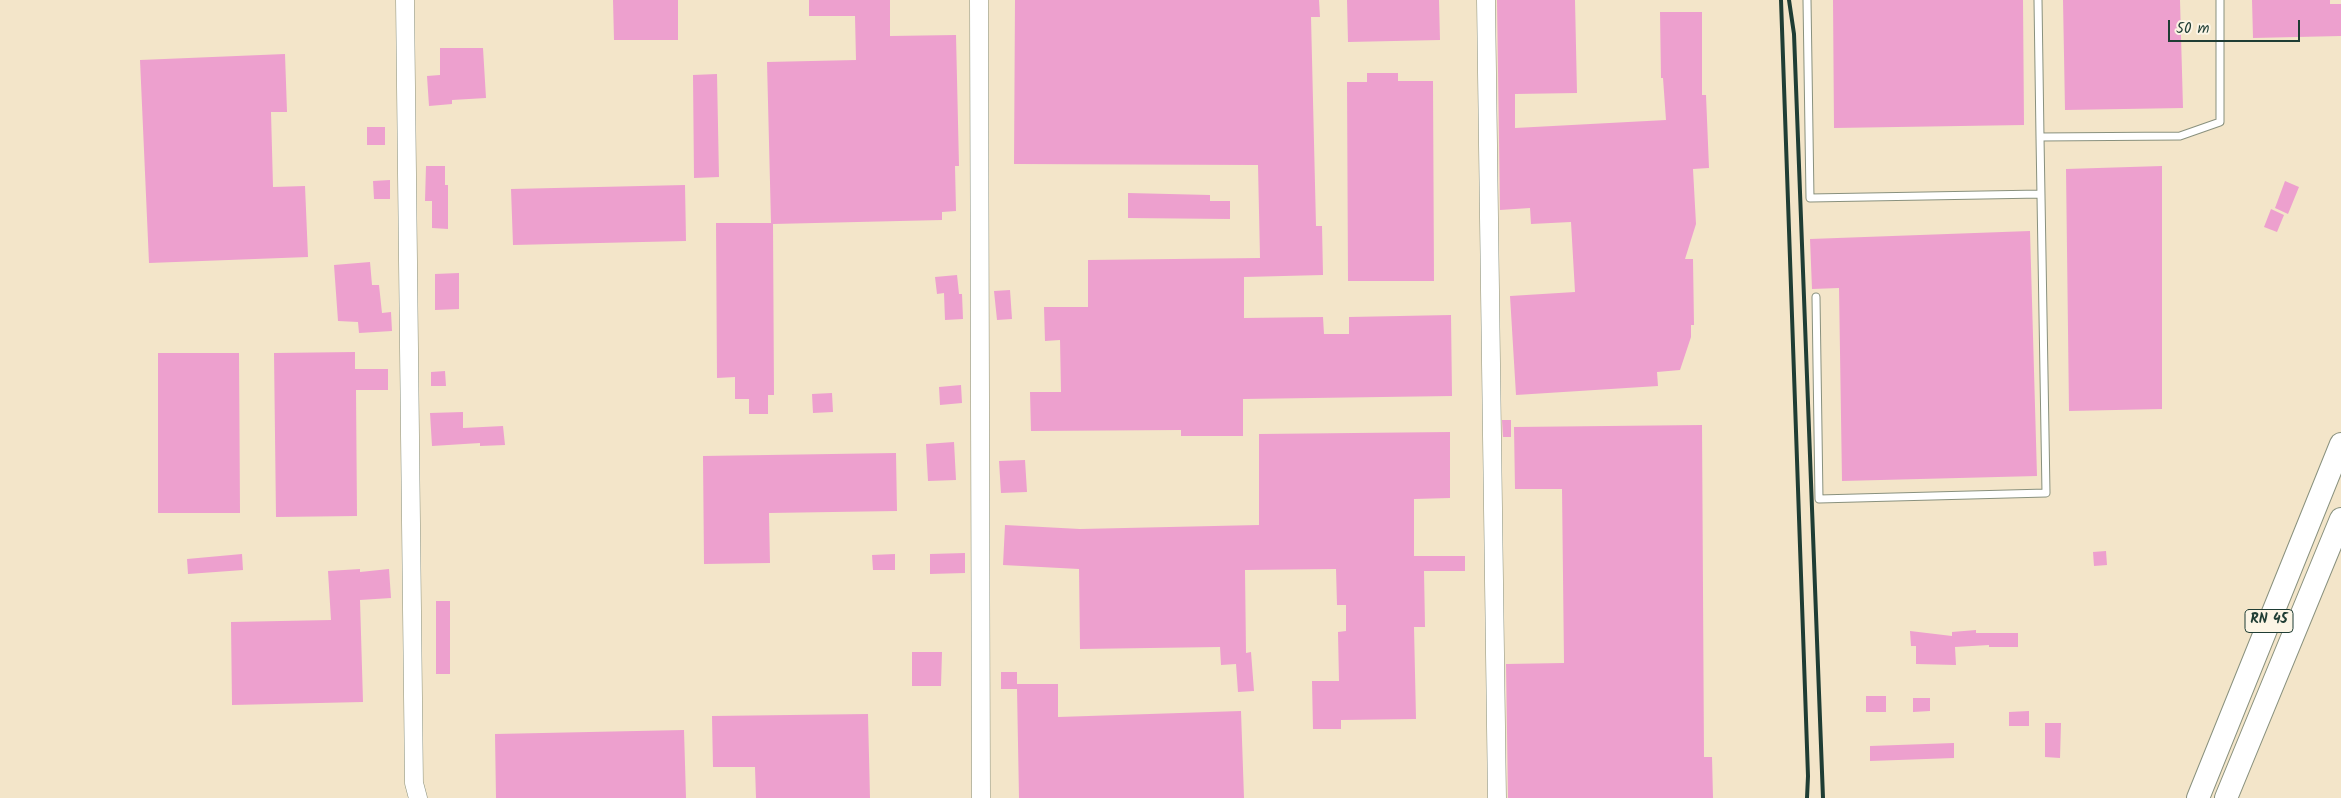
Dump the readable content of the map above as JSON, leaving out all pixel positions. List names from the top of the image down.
{
  "streets": {
    "main road": ["RN 45"]
  },
  "scale_bar": "50 m"
}
